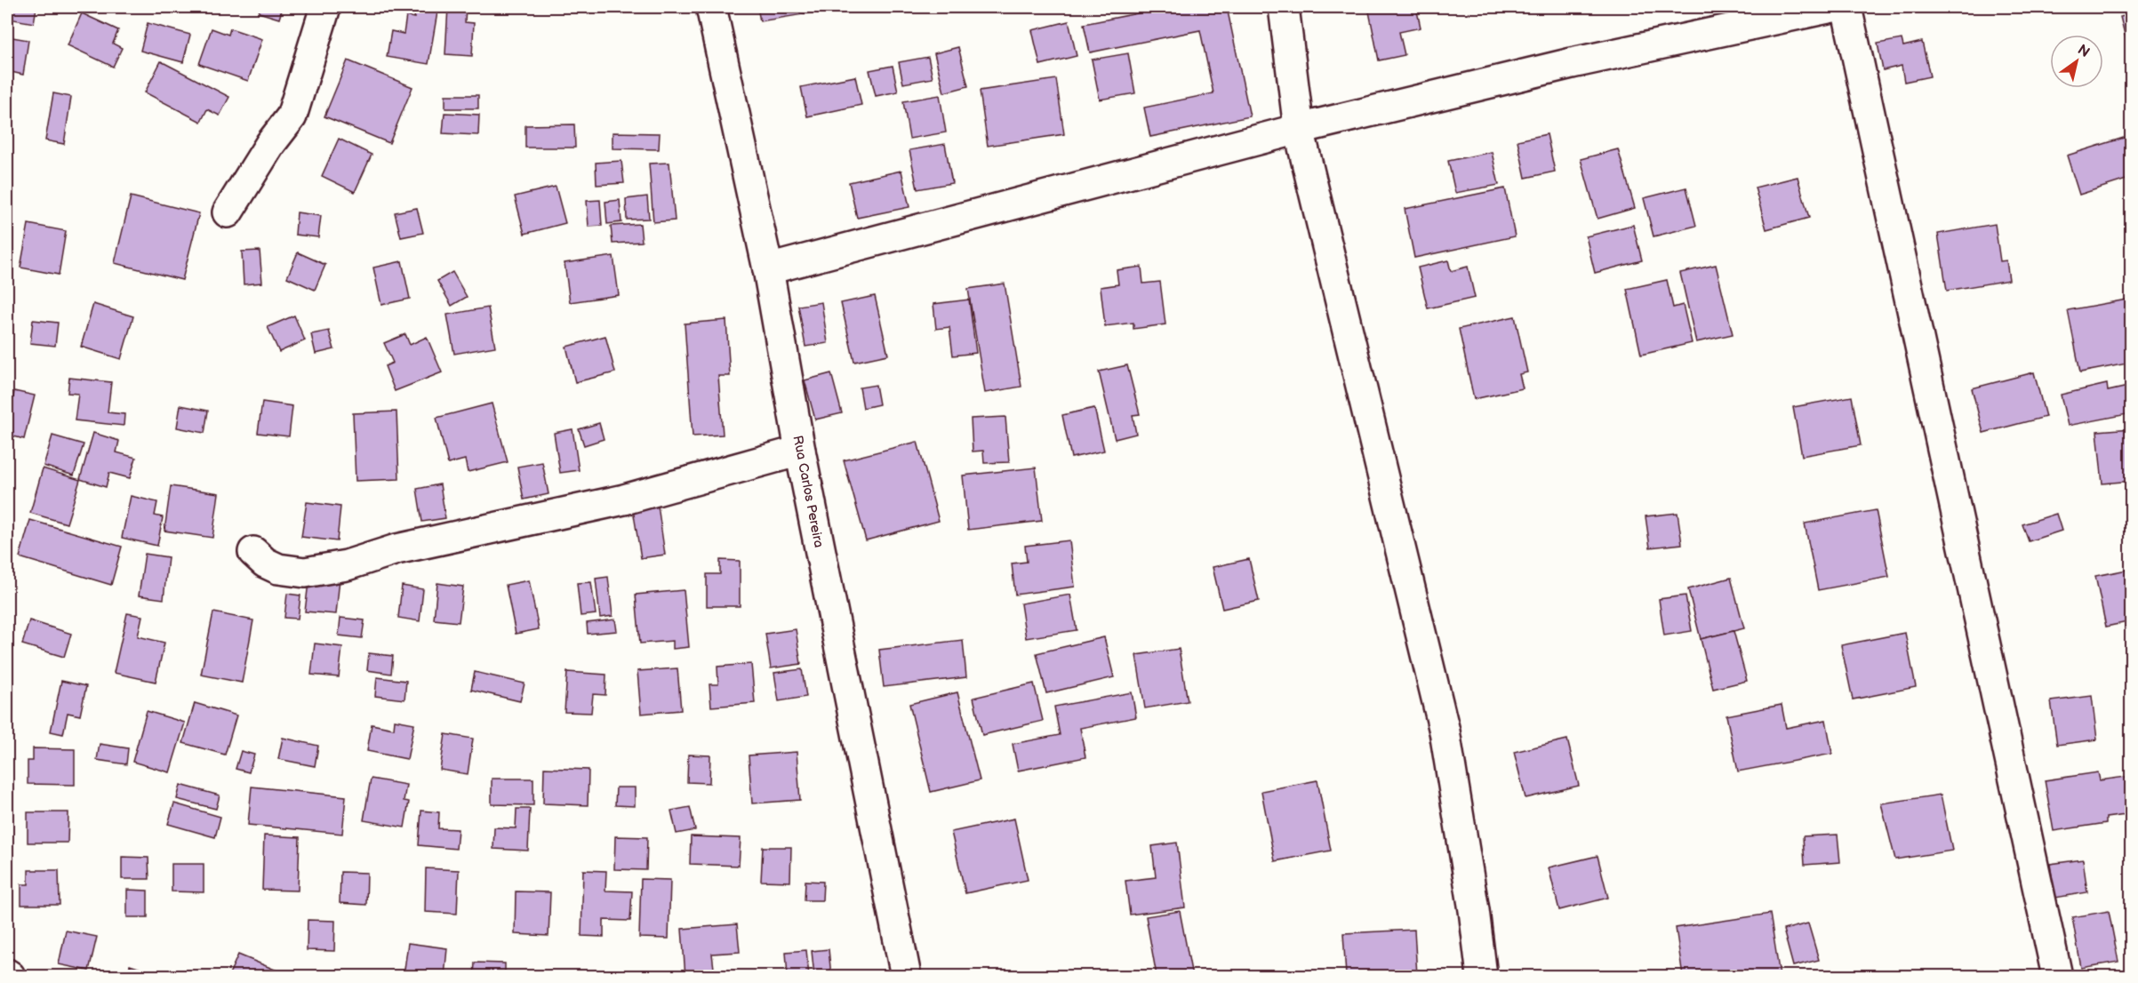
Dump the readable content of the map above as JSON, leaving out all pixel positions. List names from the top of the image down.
{
  "streets": {
    "street": ["Rua Carlos Pereira"]
  },
  "north": "top right"
}
